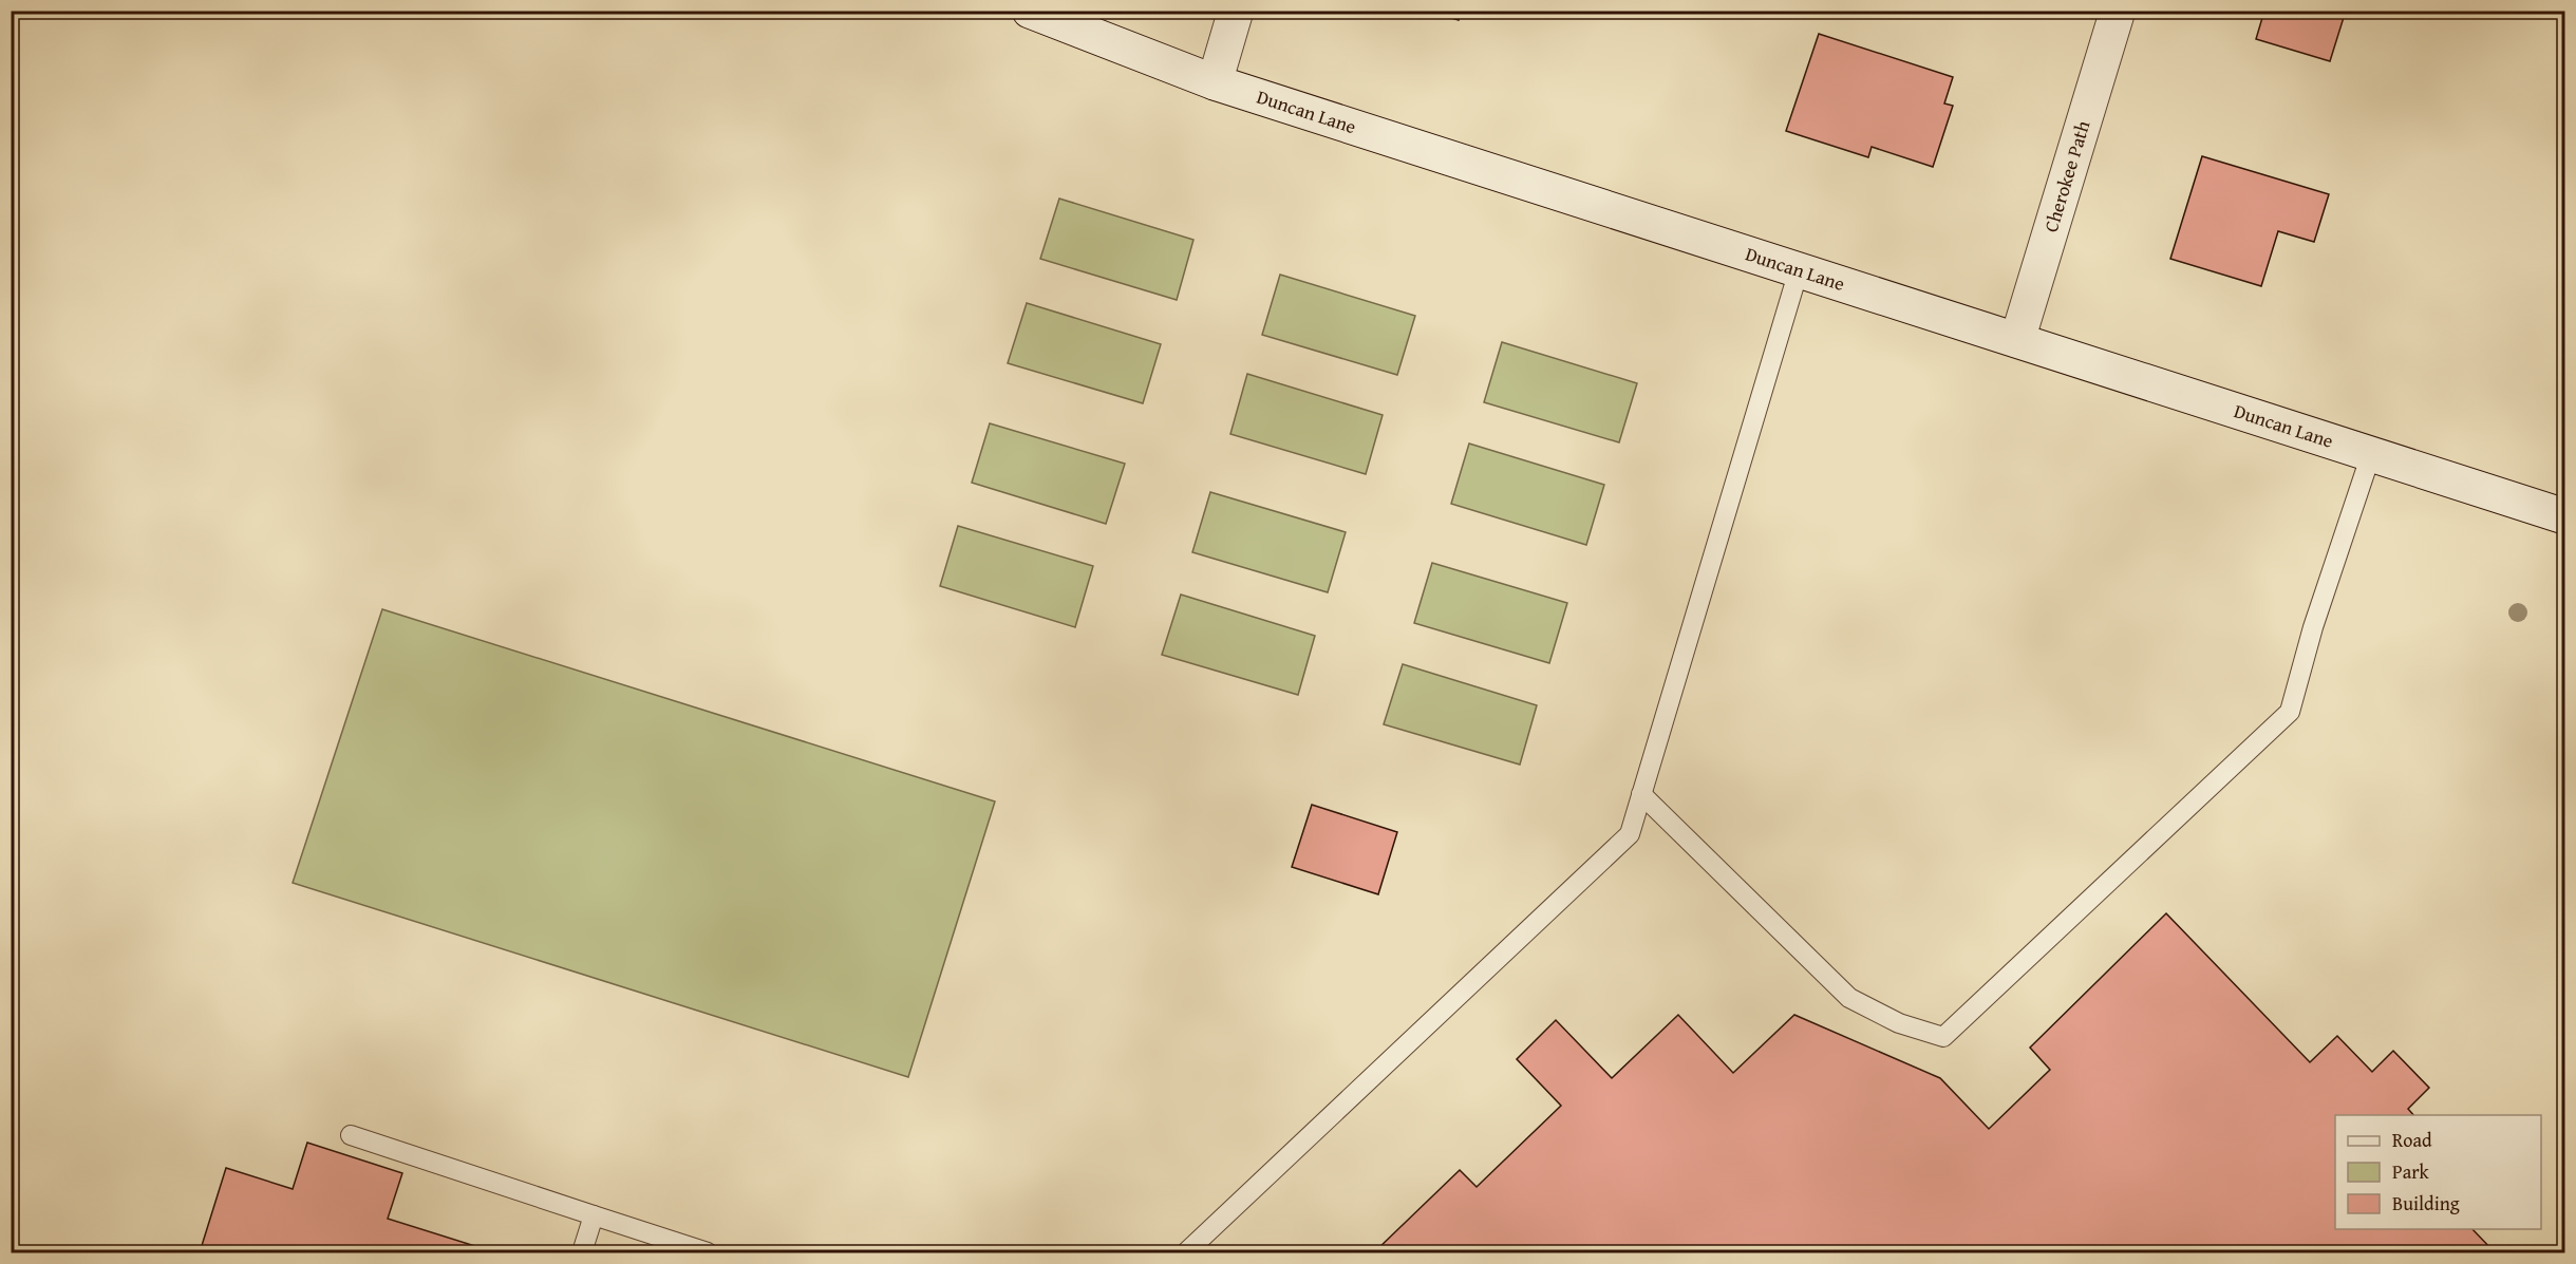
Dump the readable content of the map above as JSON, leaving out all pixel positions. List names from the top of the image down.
{
  "streets": {
    "street": ["Duncan Lane", "Cherokee Path"]
  },
  "crossings": [
    ["Duncan Lane", "Cherokee Path"]
  ],
  "legend": ["Road", "Park", "Building"]
}
